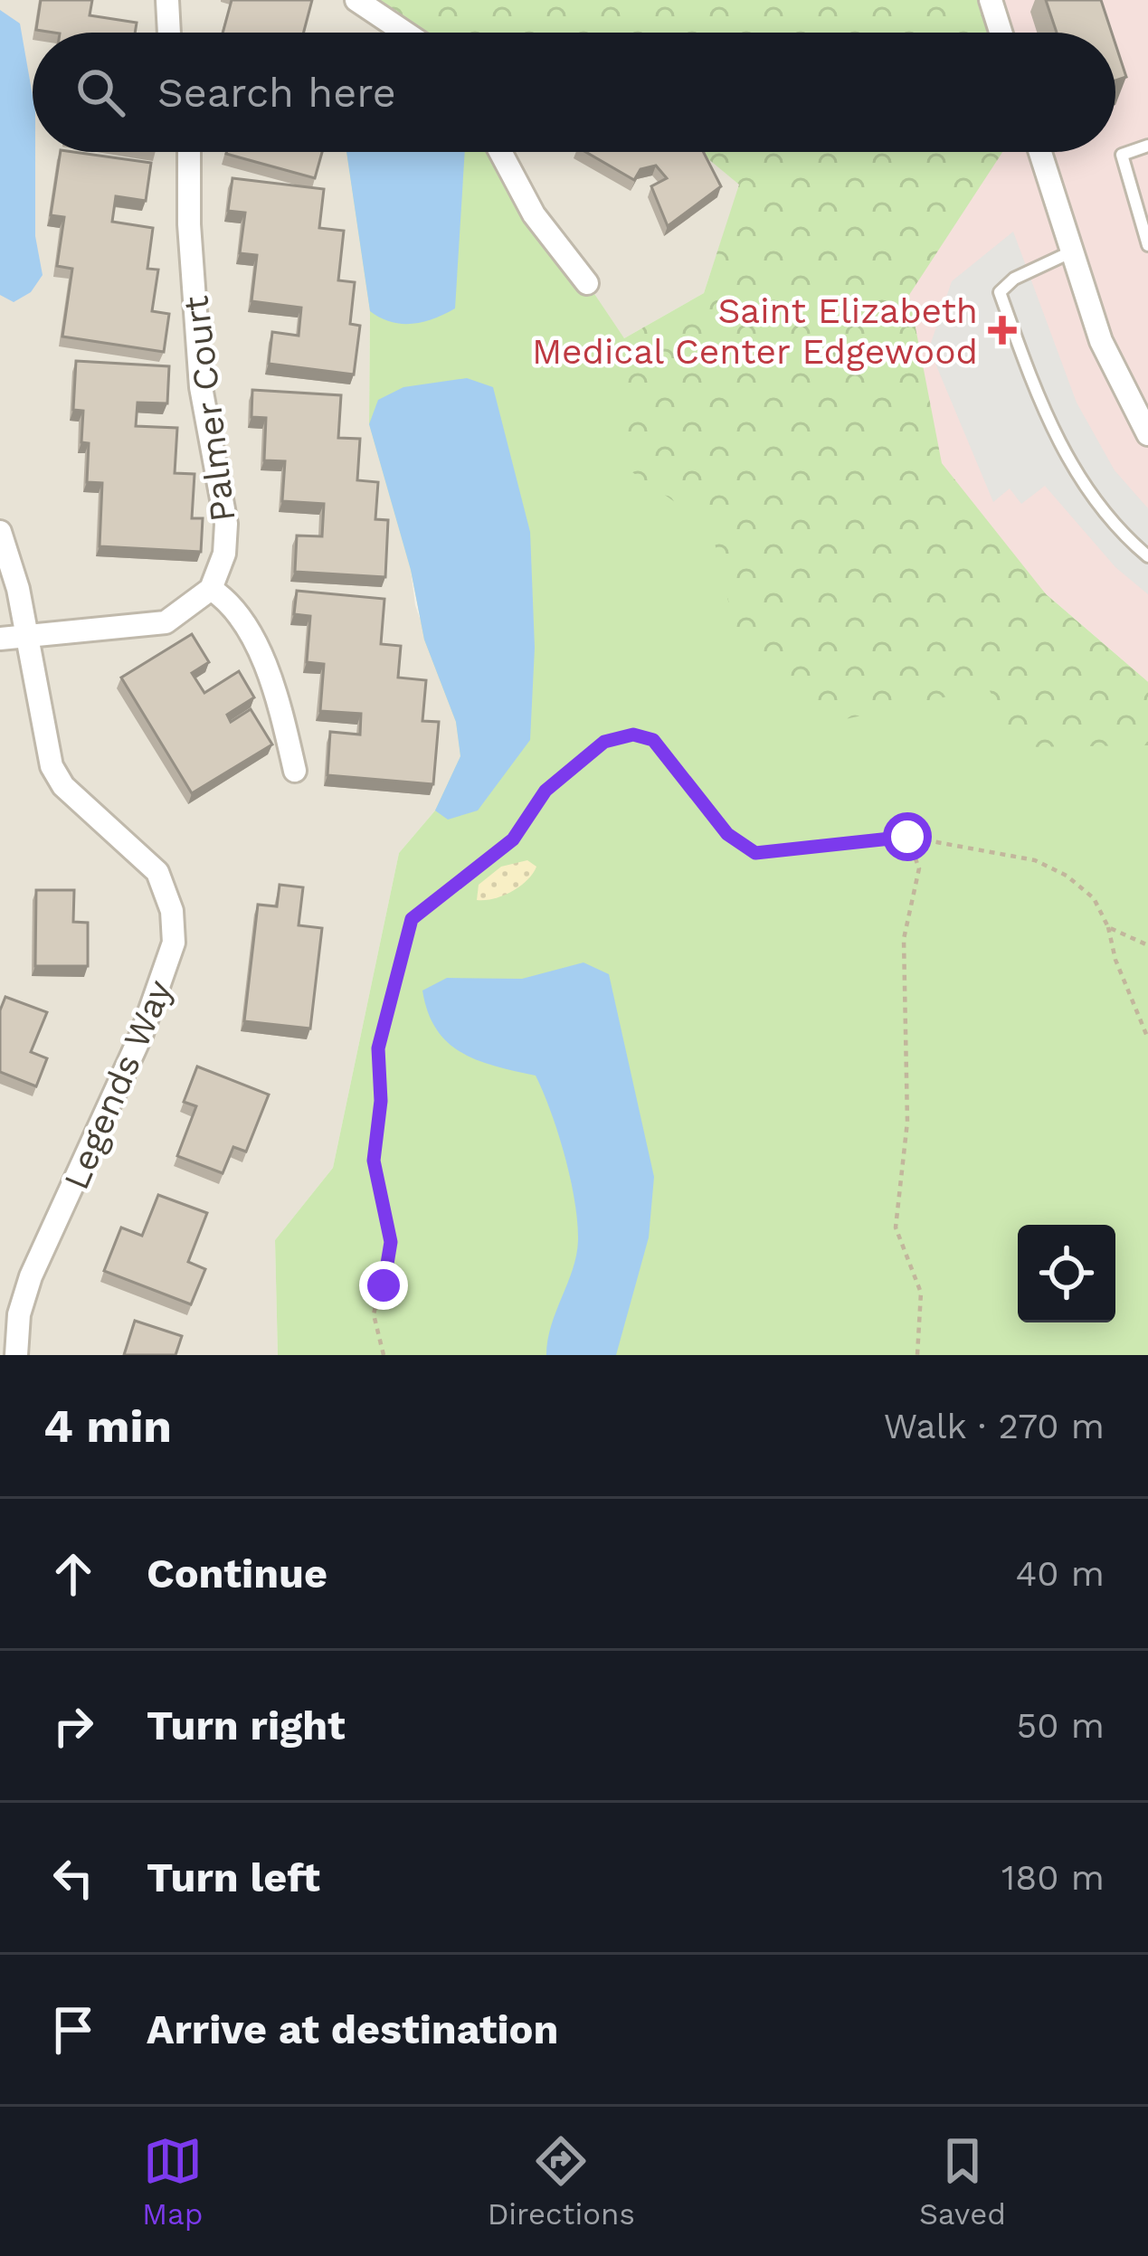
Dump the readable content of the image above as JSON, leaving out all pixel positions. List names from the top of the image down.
{
  "streets": {
    "street": ["Palmer Court", "Legends Way"]
  },
  "places": {
    "health": ["Saint Elizabeth Medical Center Edgewood"]
  },
  "page": {
    "search": "Search here",
    "heading": ["4 min", "Walk · 270 m"],
    "list": [
      ["Continue", "40 m"],
      ["Turn right", "50 m"],
      ["Turn left", "180 m"],
      "Arrive at destination"
    ],
    "nav": ["Map", "Directions", "Saved"]
  }
}
